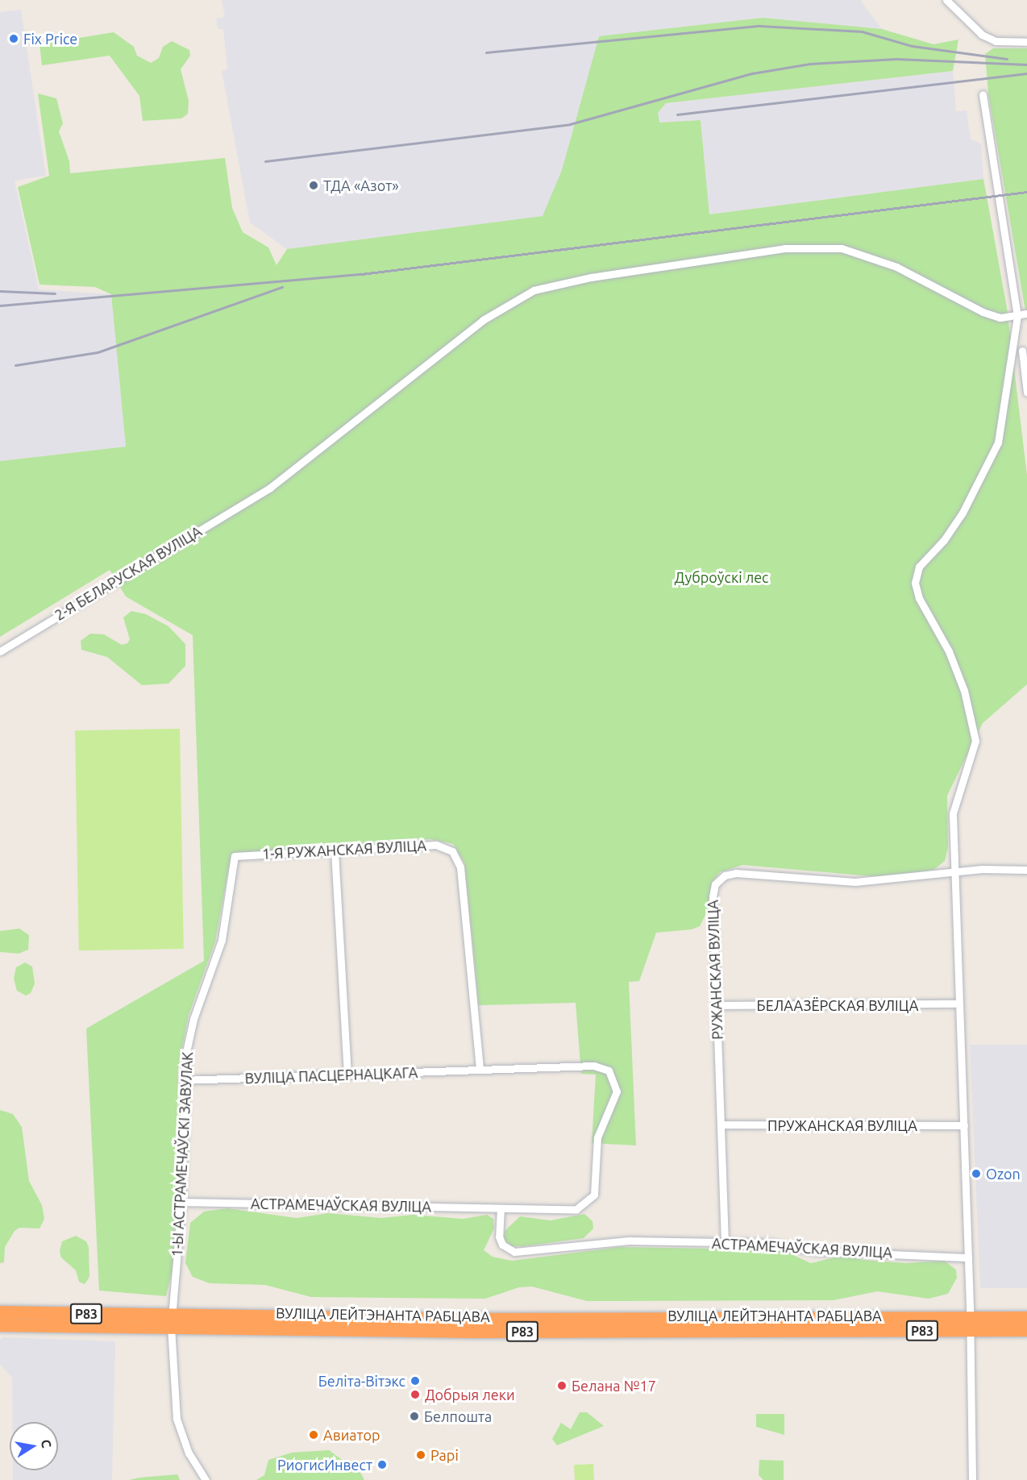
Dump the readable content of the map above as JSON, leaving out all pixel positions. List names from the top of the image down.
{
  "streets": {
    "highway": ["Р83", "ВУЛІЦА ЛЕЙТЭНАНТА РАБЦАВА"],
    "street": [
      "2-Я БЕЛАРУСКАЯ ВУЛІЦА",
      "1-Я РУЖАНСКАЯ ВУЛІЦА",
      "РУЖАНСКАЯ ВУЛІЦА",
      "БЕЛААЗЁРСКАЯ ВУЛІЦА",
      "ВУЛІЦА ПАСЦЕРНАЦКАГА",
      "ПРУЖАНСКАЯ ВУЛІЦА",
      "1-Ы АСТРАМЕЧАЎСКІ ЗАВУЛАК",
      "АСТРАМЕЧАЎСКАЯ ВУЛІЦА"
    ]
  },
  "crossings": [
    ["1-Я РУЖАНСКАЯ ВУЛІЦА", "ВУЛІЦА ПАСЦЕРНАЦКАГА"],
    ["1-Я РУЖАНСКАЯ ВУЛІЦА", "1-Ы АСТРАМЕЧАЎСКІ ЗАВУЛАК"],
    ["РУЖАНСКАЯ ВУЛІЦА", "БЕЛААЗЁРСКАЯ ВУЛІЦА"],
    ["РУЖАНСКАЯ ВУЛІЦА", "ПРУЖАНСКАЯ ВУЛІЦА"],
    ["РУЖАНСКАЯ ВУЛІЦА", "АСТРАМЕЧАЎСКАЯ ВУЛІЦА"],
    ["ВУЛІЦА ПАСЦЕРНАЦКАГА", "1-Ы АСТРАМЕЧАЎСКІ ЗАВУЛАК"],
    ["ВУЛІЦА ПАСЦЕРНАЦКАГА", "АСТРАМЕЧАЎСКАЯ ВУЛІЦА"],
    ["1-Ы АСТРАМЕЧАЎСКІ ЗАВУЛАК", "АСТРАМЕЧАЎСКАЯ ВУЛІЦА"],
    ["1-Ы АСТРАМЕЧАЎСКІ ЗАВУЛАК", "ВУЛІЦА ЛЕЙТЭНАНТА РАБЦАВА"]
  ],
  "parks": ["Дуброўскі лес"],
  "places": [
    "Fix Price",
    "ТДА «Азот»",
    "Ozon",
    "Беліта-Вітэкс",
    "Белана №17",
    "Добрыя леки",
    "Белпошта",
    "Авиатор",
    "Papi",
    "РиогисИнвест"
  ],
  "north": "right"
}
